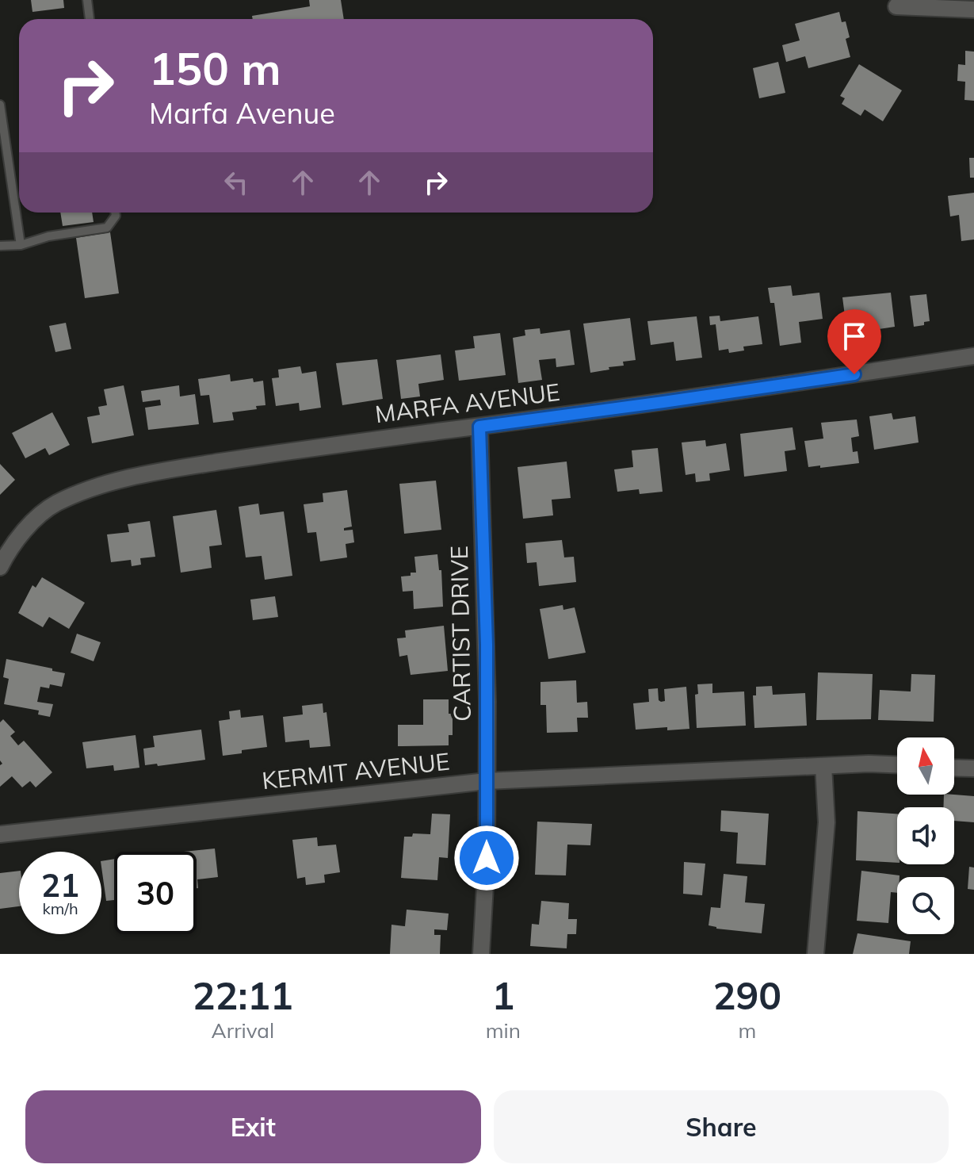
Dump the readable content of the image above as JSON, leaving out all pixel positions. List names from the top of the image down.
{
  "streets": {
    "street": ["MARFA AVENUE", "CARTIST DRIVE", "KERMIT AVENUE"]
  },
  "crossings": [
    ["MARFA AVENUE", "CARTIST DRIVE"],
    ["CARTIST DRIVE", "KERMIT AVENUE"]
  ],
  "north": "top",
  "page": {
    "turn": ["150 m", "Marfa Avenue"],
    "speed": "21 km/h",
    "limit": "30",
    "eta": [
      "22:11",
      "Arrival",
      "1",
      "min",
      "290",
      "m"
    ],
    "buttons": ["Exit", "Share"]
  }
}
